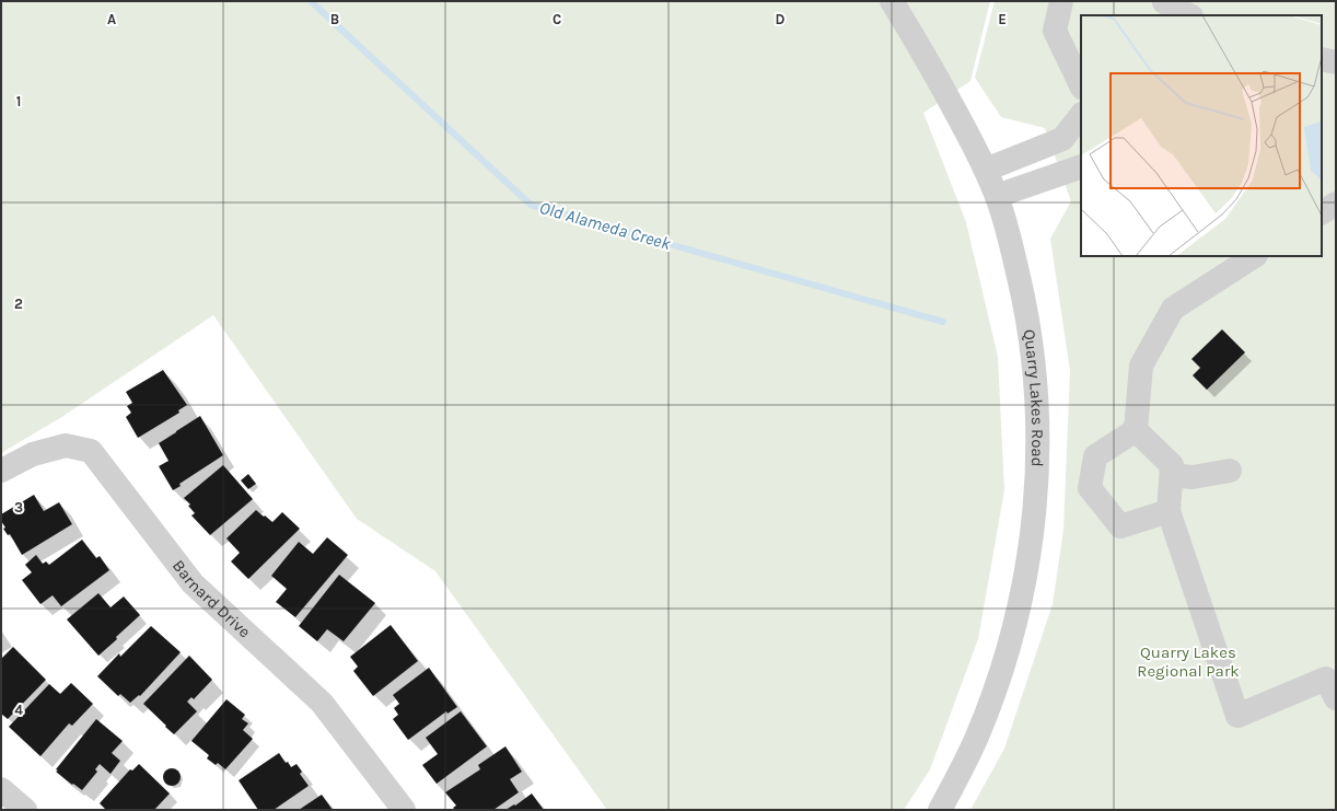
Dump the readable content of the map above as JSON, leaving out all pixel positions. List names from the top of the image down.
{
  "streets": {
    "street": ["Quarry Lakes Road", "Barnard Drive"]
  },
  "water": ["Old Alameda Creek"],
  "parks": ["Quarry Lakes Regional Park"],
  "grid": {
    "columns": [
      "A",
      "B",
      "C",
      "D",
      "E"
    ],
    "rows": [
      "1",
      "2",
      "3",
      "4"
    ]
  }
}
